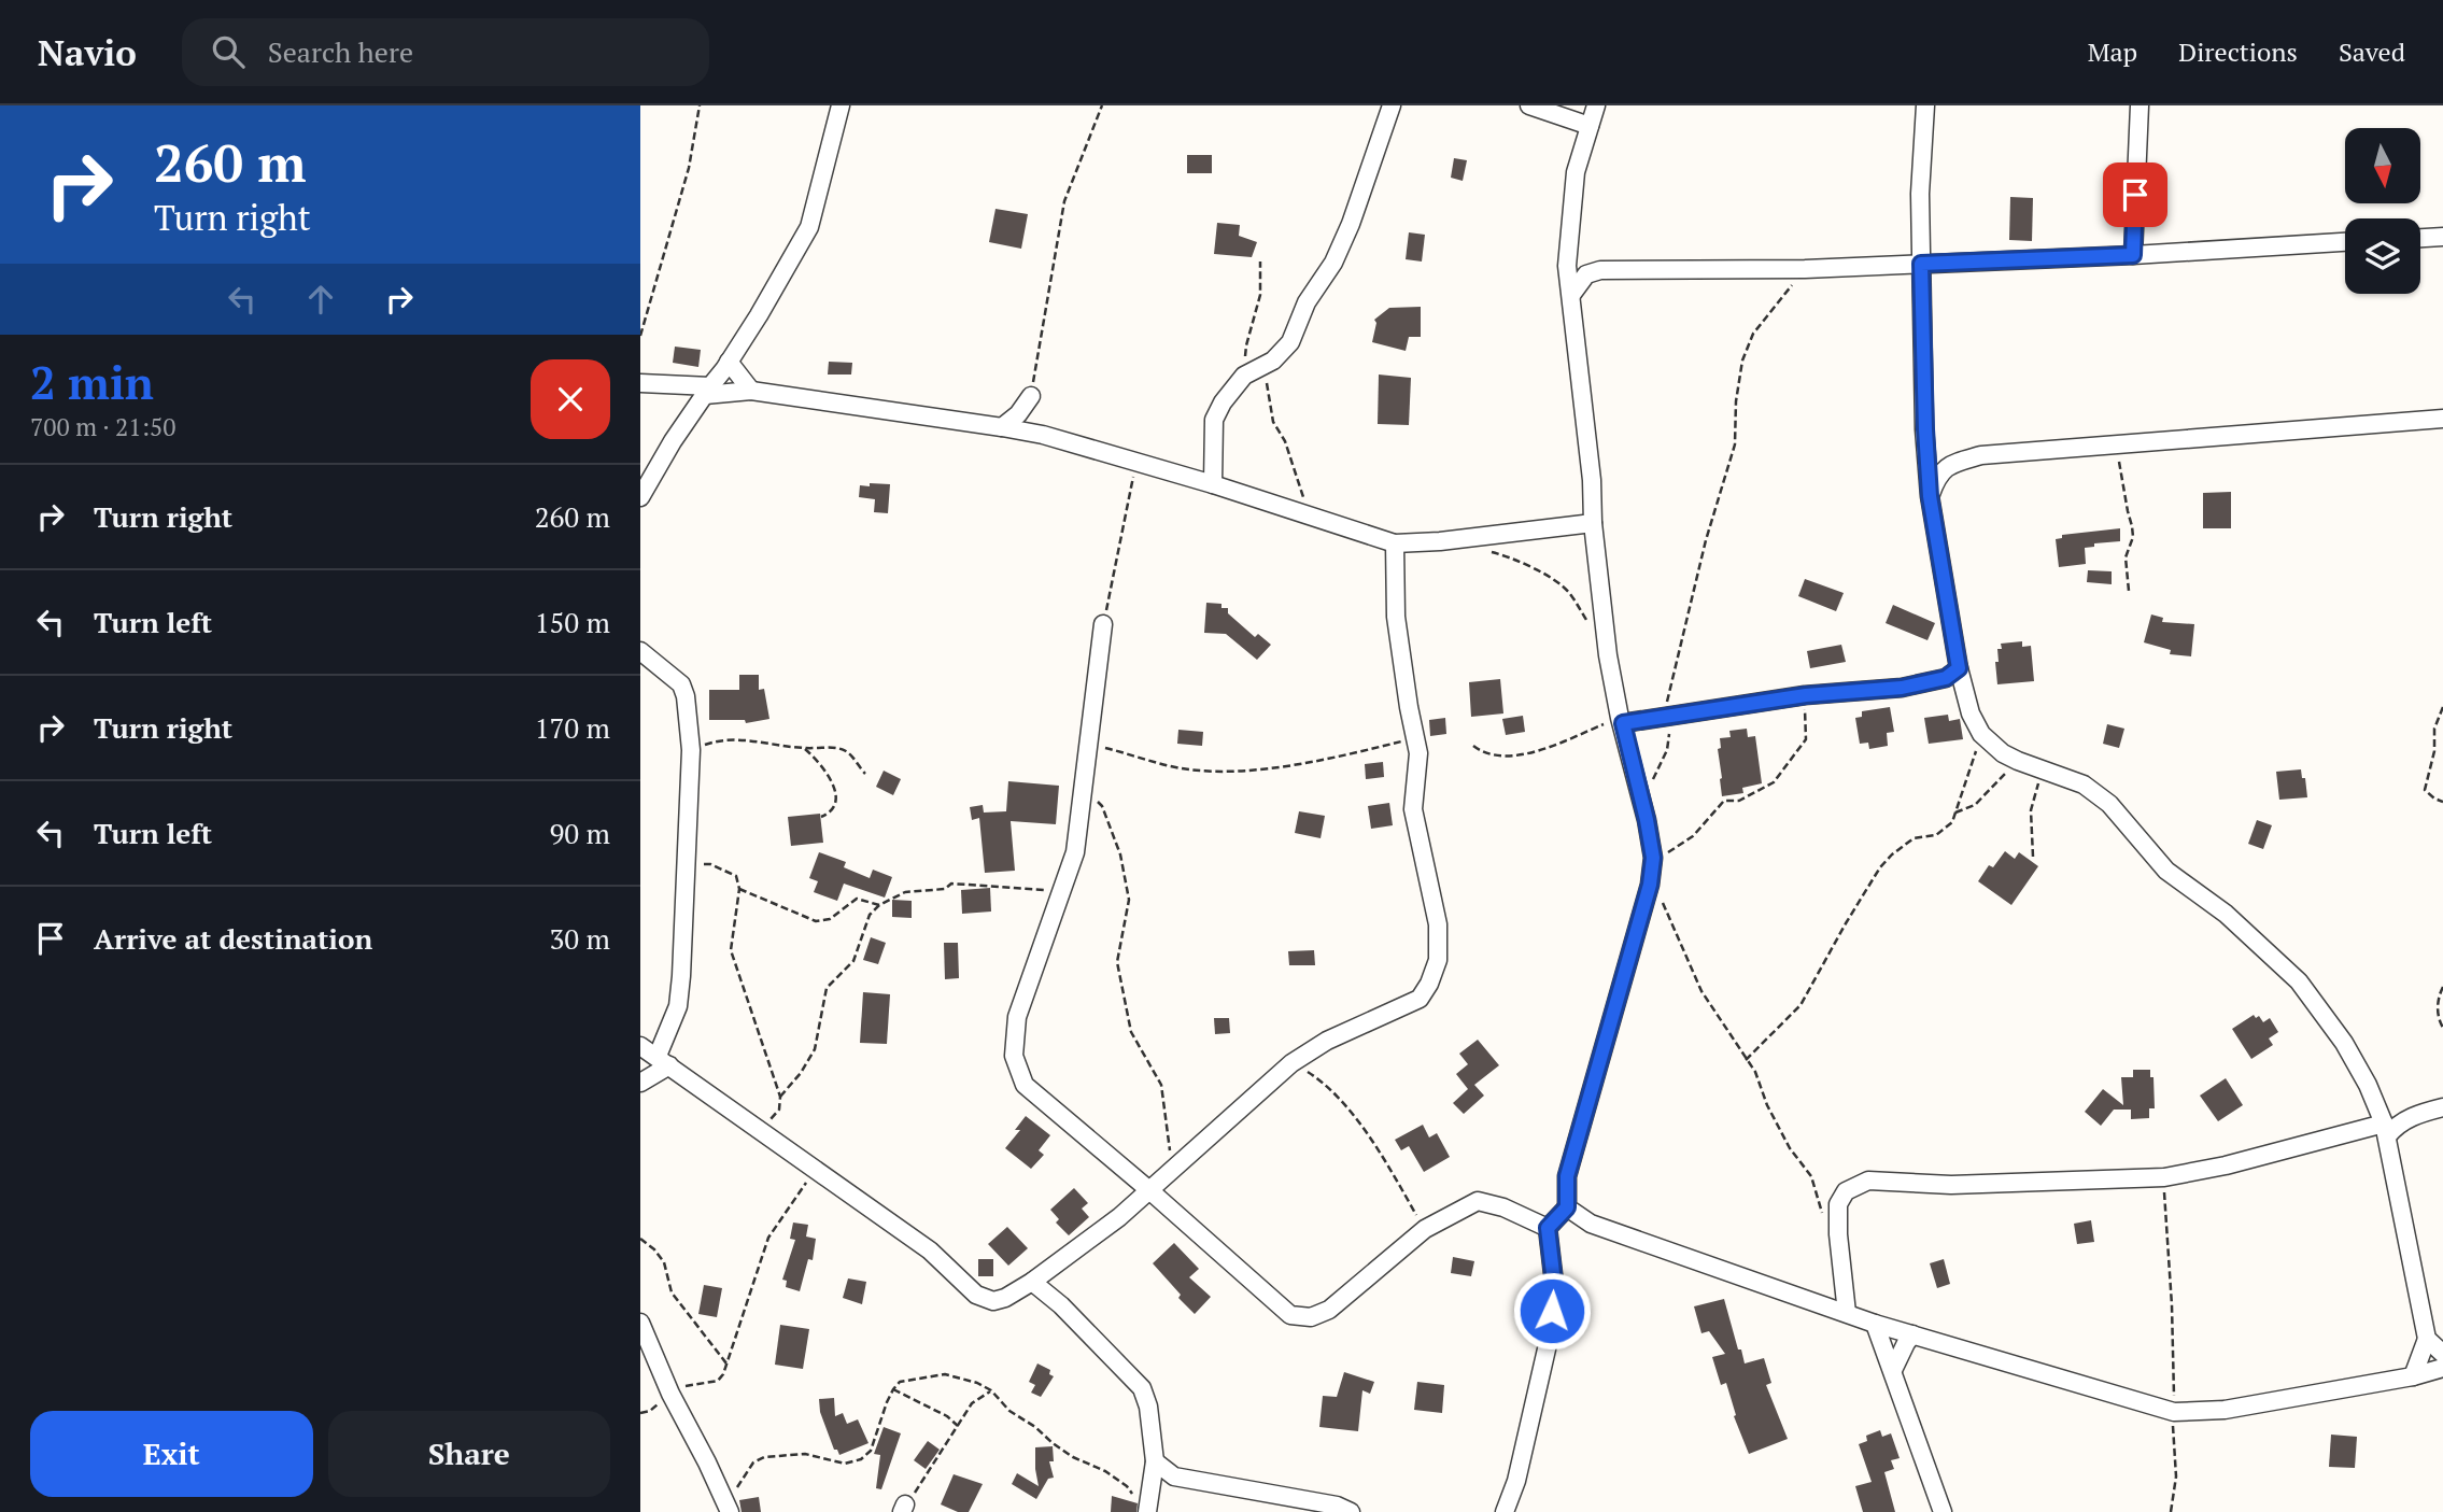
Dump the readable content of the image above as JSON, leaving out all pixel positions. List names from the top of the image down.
{
  "north": "bottom",
  "page": {
    "header": "Navio",
    "search": "Search here",
    "nav": ["Map", "Directions", "Saved"],
    "turn": ["260 m", "Turn right"],
    "heading": ["2 min", "700 m · 21:50"],
    "list": [
      {
        "name": "Turn right",
        "value": "260 m"
      },
      {
        "name": "Turn left",
        "value": "150 m"
      },
      {
        "name": "Turn right",
        "value": "170 m"
      },
      {
        "name": "Turn left",
        "value": "90 m"
      },
      {
        "name": "Arrive at destination",
        "value": "30 m"
      }
    ],
    "buttons": ["Exit", "Share"]
  }
}
